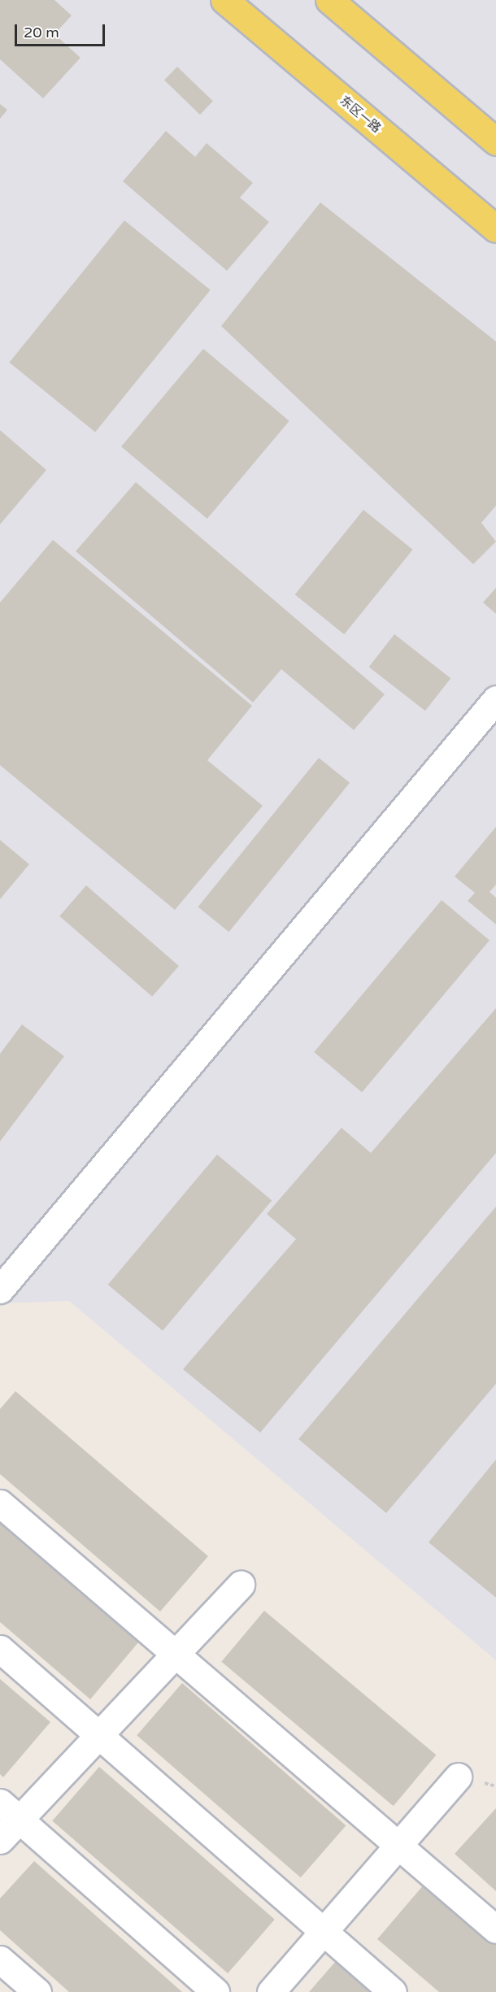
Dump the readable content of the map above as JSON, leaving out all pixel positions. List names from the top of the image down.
{
  "streets": {
    "main road": ["东区一路"]
  },
  "scale_bar": "20 m"
}
